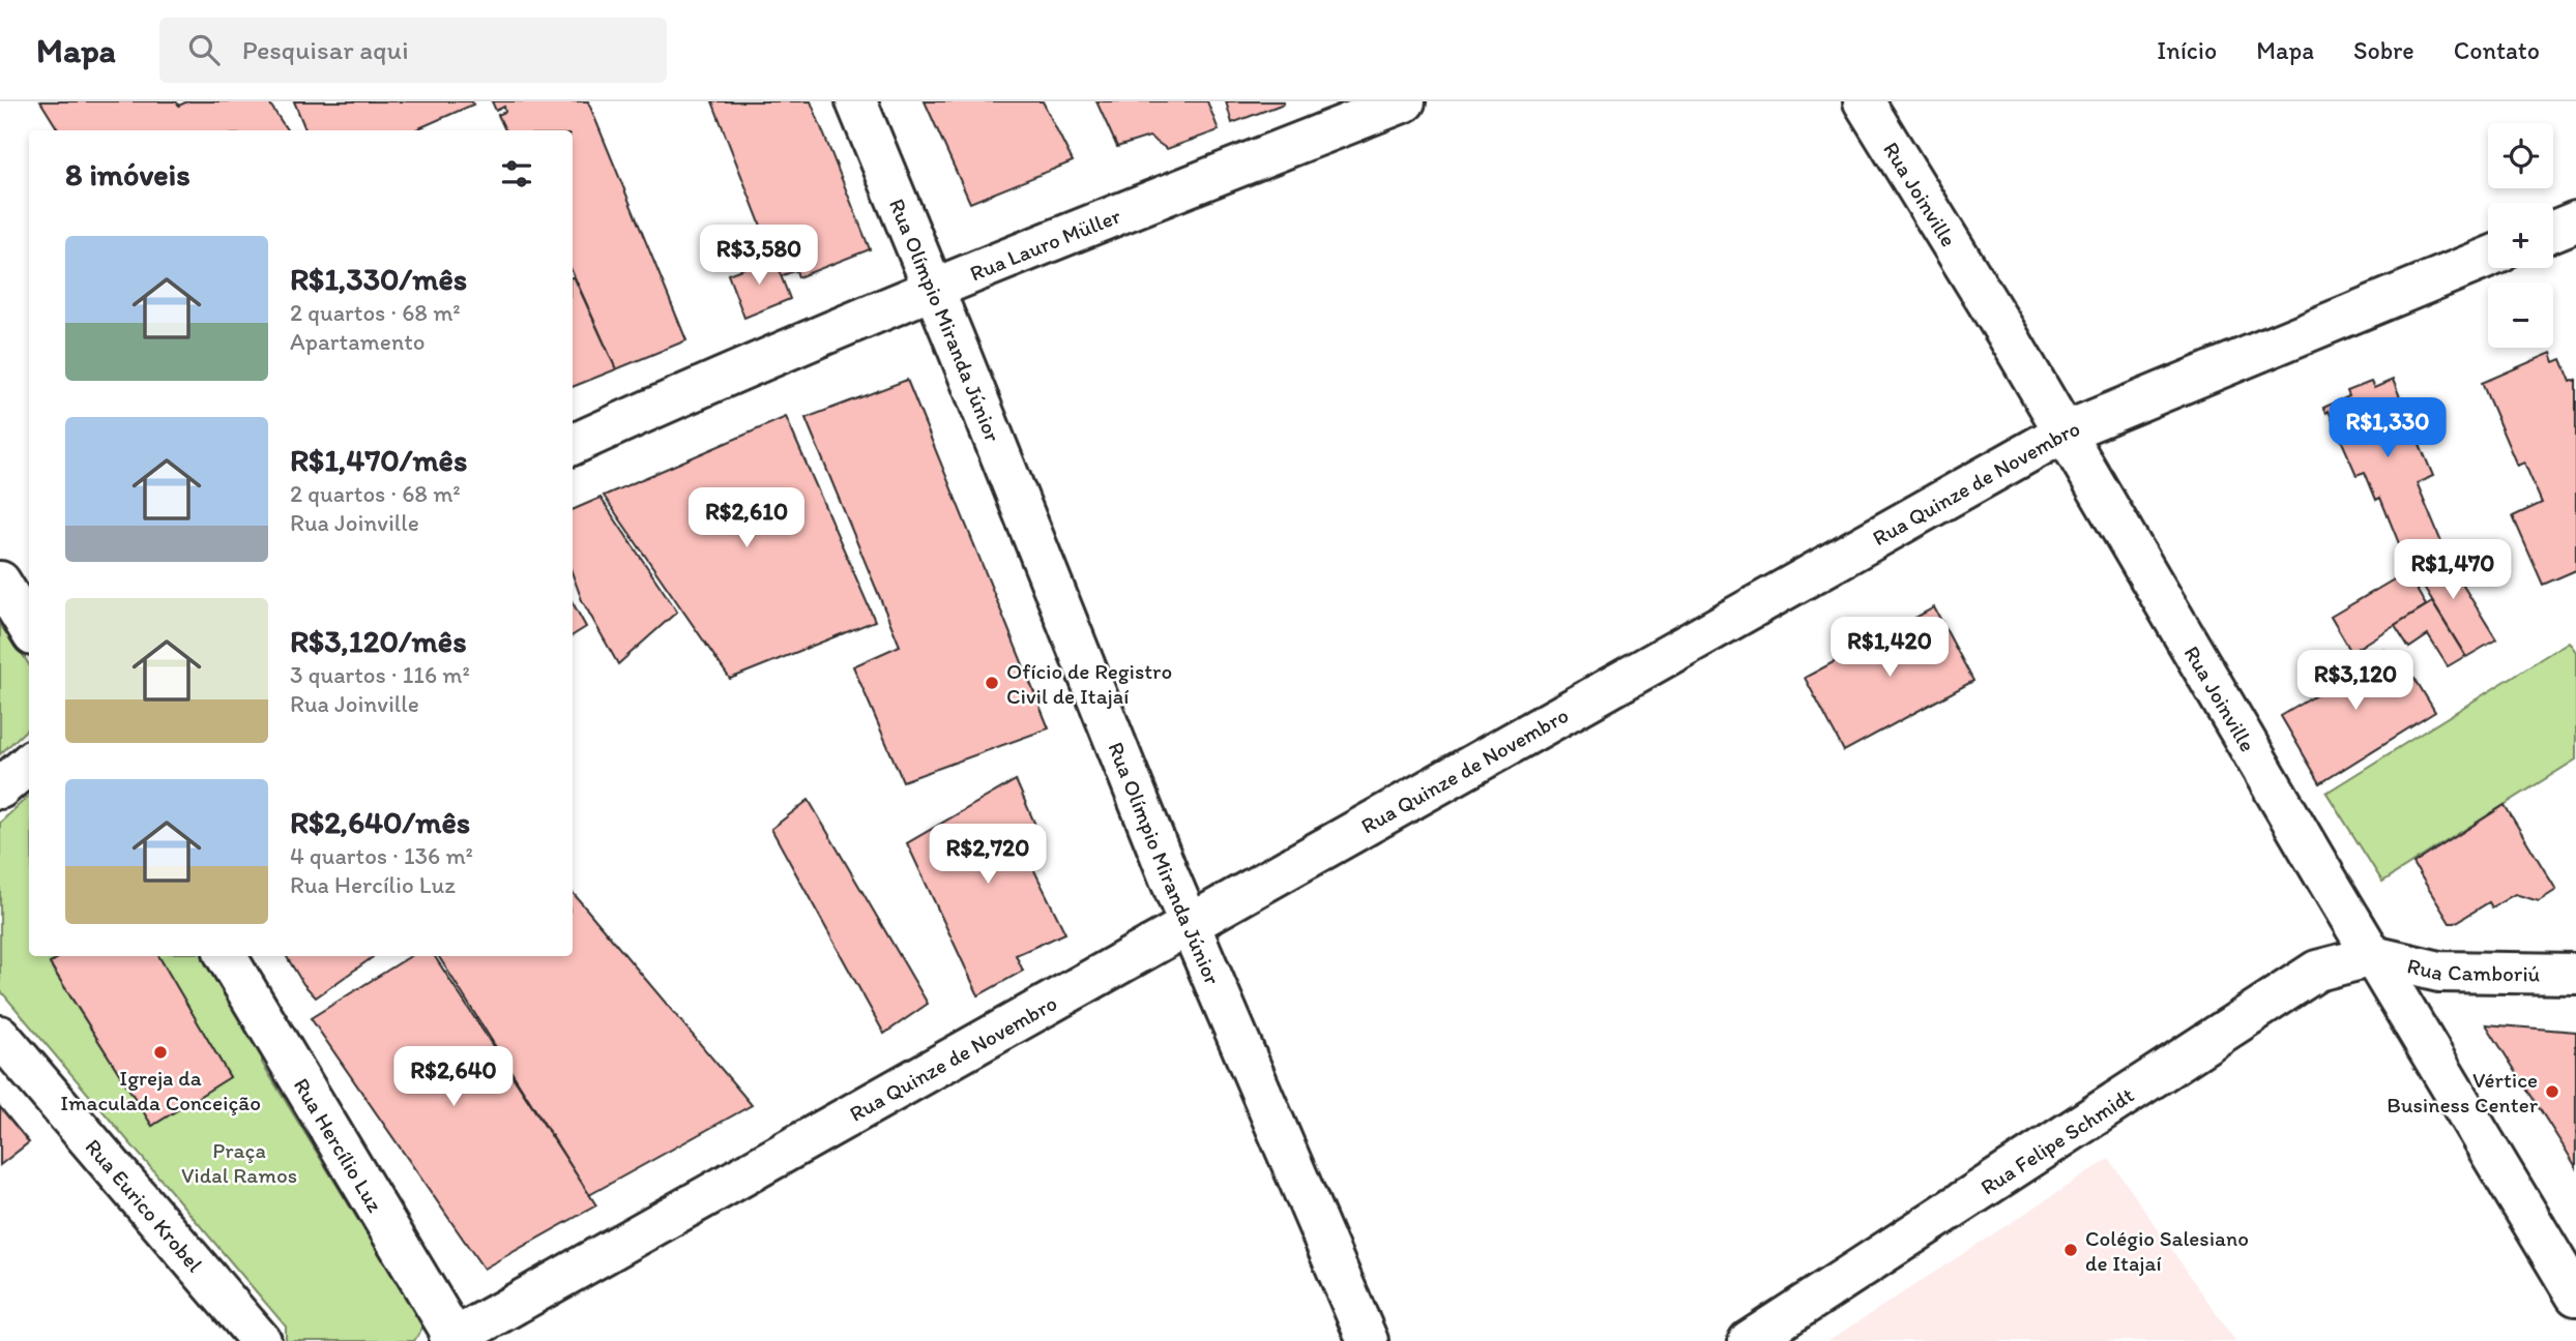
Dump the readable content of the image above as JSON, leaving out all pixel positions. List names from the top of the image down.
{
  "streets": {
    "street": [
      "Rua Joinville",
      "Rua Lauro Müller",
      "Rua Olímpio Miranda Júnior",
      "Rua Quinze de Novembro",
      "Rua Camboriú",
      "Rua Felipe Schmidt",
      "Rua Hercílio Luz",
      "Rua Eurico Krobel"
    ]
  },
  "crossings": [
    ["Rua Joinville", "Rua Quinze de Novembro"],
    ["Rua Joinville", "Rua Camboriú"],
    ["Rua Joinville", "Rua Felipe Schmidt"],
    ["Rua Lauro Müller", "Rua Olímpio Miranda Júnior"],
    ["Rua Olímpio Miranda Júnior", "Rua Quinze de Novembro"],
    ["Rua Quinze de Novembro", "Rua Hercílio Luz"],
    ["Rua Camboriú", "Rua Felipe Schmidt"]
  ],
  "parks": ["Praça Vidal Ramos"],
  "places": [
    "Ofício de Registro Civil de Itajaí",
    "Igreja da Imaculada Conceição",
    "Vértice Business Center",
    "Colégio Salesiano de Itajaí"
  ],
  "page": {
    "header": "Mapa",
    "search": "Pesquisar aqui",
    "nav": [
      "Início",
      "Mapa",
      "Sobre",
      "Contato"
    ],
    "map_buttons": ["+", "−"],
    "heading": "8 imóveis",
    "list": [
      {
        "name": "R$1,330/mês",
        "note": "2 quartos · 68 m² · Apartamento"
      },
      {
        "name": "R$1,470/mês",
        "note": "2 quartos · 68 m² · Rua Joinville"
      },
      {
        "name": "R$3,120/mês",
        "note": "3 quartos · 116 m² · Rua Joinville"
      },
      {
        "name": "R$2,640/mês",
        "note": "4 quartos · 136 m² · Rua Hercílio Luz"
      }
    ],
    "price": [
      "R$3,580",
      "R$1,330",
      "R$2,610",
      "R$1,470",
      "R$1,420",
      "R$3,120",
      "R$2,720",
      "R$2,640"
    ]
  }
}
